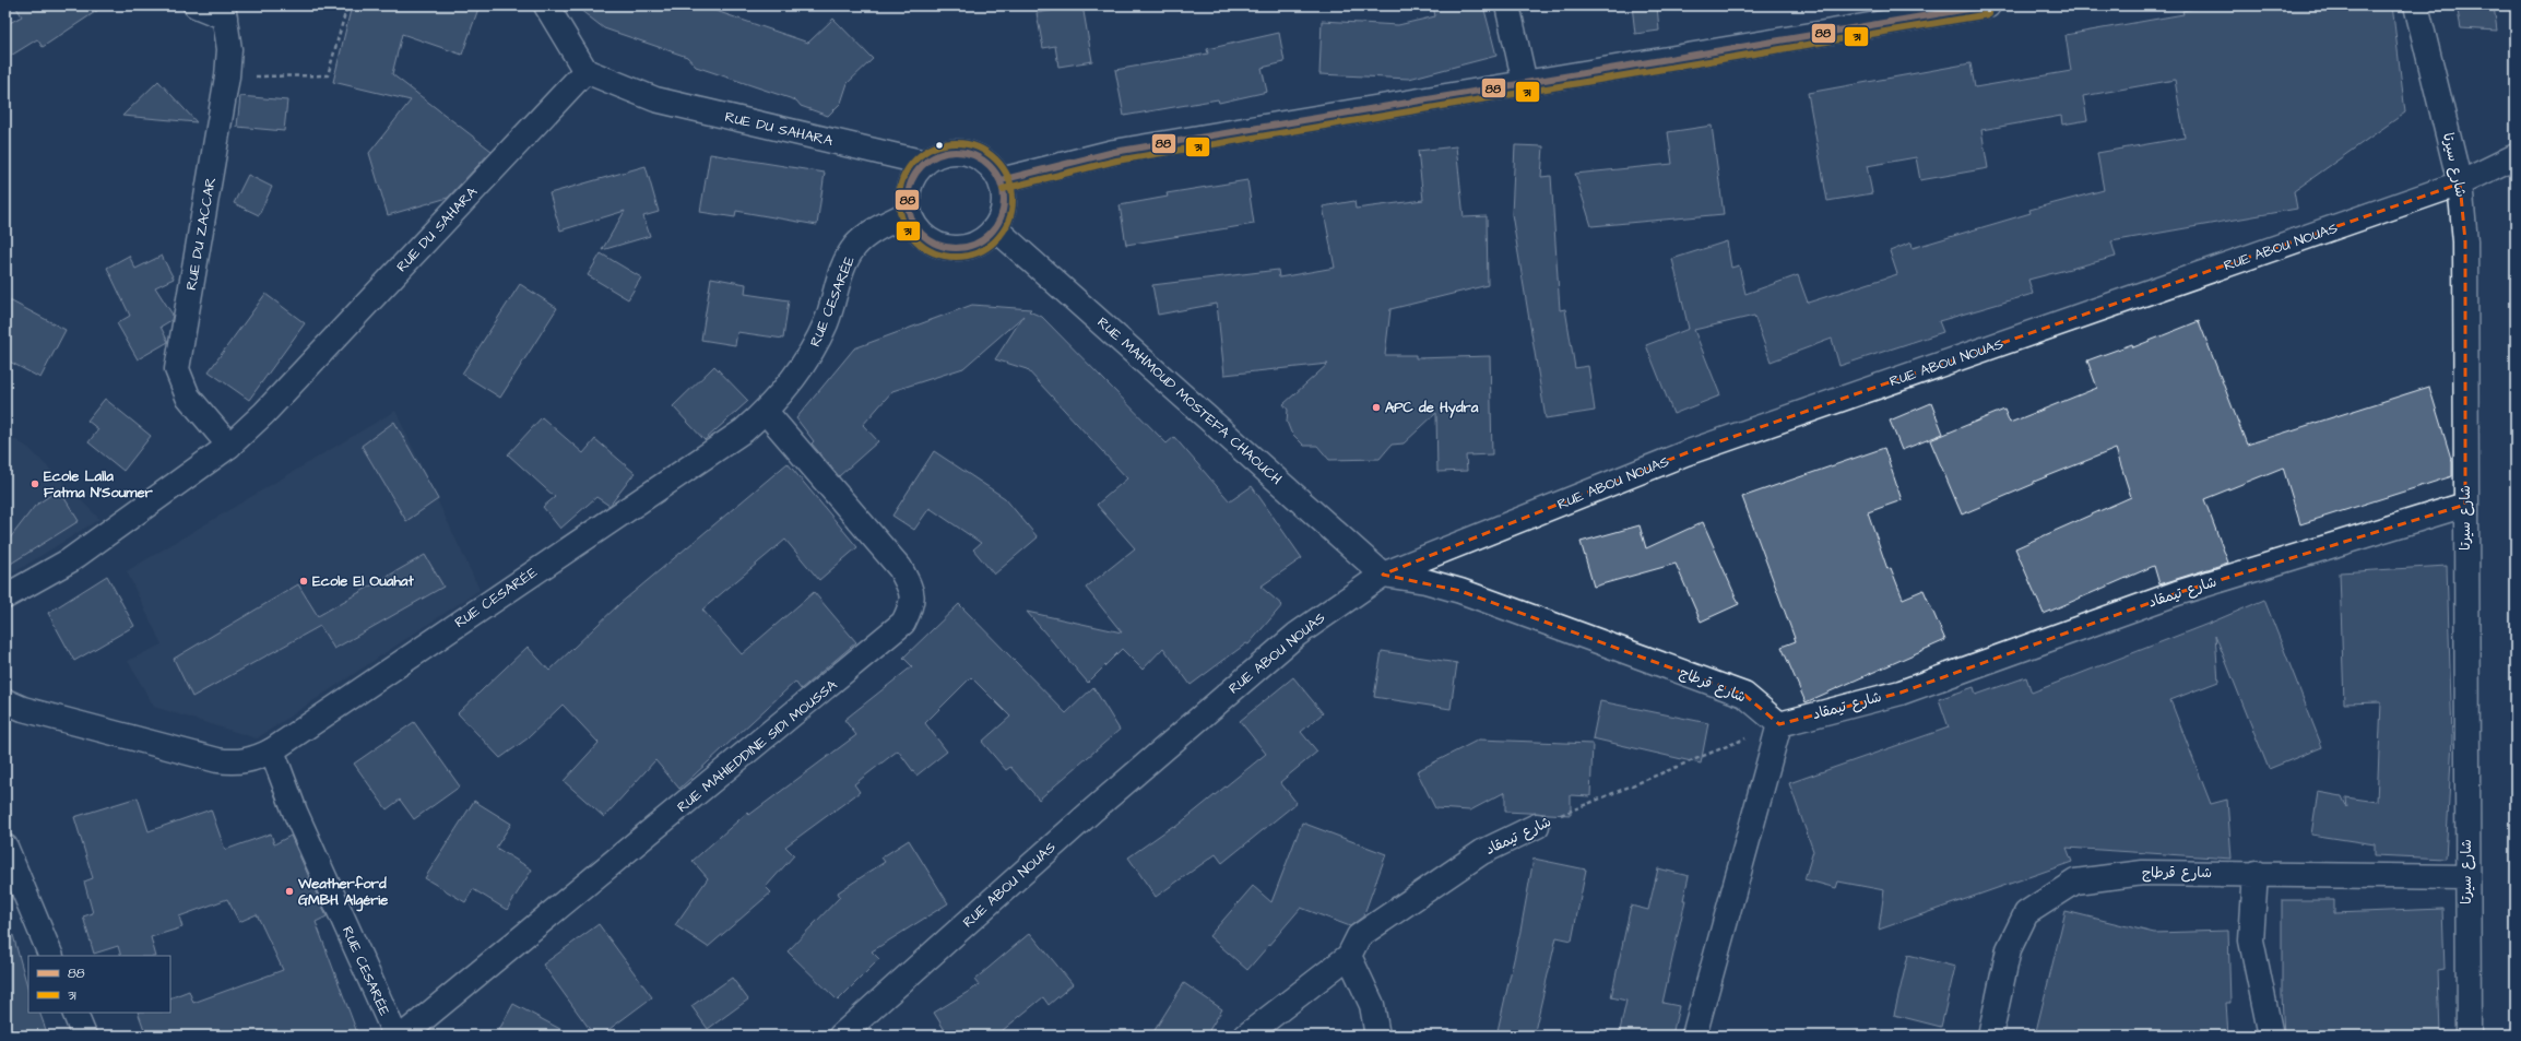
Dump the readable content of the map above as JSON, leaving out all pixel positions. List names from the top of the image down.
{
  "streets": {
    "street": [
      "RUE DU SAHARA",
      "شارع سيرتا",
      "RUE DU ZACCAR",
      "RUE ABOU NOUAS",
      "RUE CESARÉE",
      "RUE MAHMOUD MOSTEFA CHAOUCH",
      "شارع تيمقاد",
      "شارع قرطاج",
      "RUE MAHIEDDINE SIDI MOUSSA"
    ]
  },
  "crossings": [
    ["RUE DU SAHARA", "RUE DU ZACCAR"],
    ["RUE DU SAHARA", "RUE CESARÉE"],
    ["RUE DU SAHARA", "RUE MAHMOUD MOSTEFA CHAOUCH"],
    ["شارع سيرتا", "RUE ABOU NOUAS"],
    ["شارع سيرتا", "شارع تيمقاد"],
    ["شارع سيرتا", "شارع قرطاج"],
    ["RUE ABOU NOUAS", "RUE MAHMOUD MOSTEFA CHAOUCH"],
    ["RUE ABOU NOUAS", "شارع قرطاج"],
    ["RUE CESARÉE", "RUE MAHMOUD MOSTEFA CHAOUCH"],
    ["RUE CESARÉE", "RUE MAHIEDDINE SIDI MOUSSA"],
    ["RUE MAHMOUD MOSTEFA CHAOUCH", "شارع قرطاج"],
    ["شارع تيمقاد", "شارع قرطاج"]
  ],
  "places": [
    "APC de Hydra",
    "Ecole Lalla Fatma N'Soumer",
    "Ecole El Ouahat",
    "Weatherford GMBH Algérie"
  ],
  "lines": ["transit line 88", "transit line 31"],
  "legend": ["88", "31"]
}
